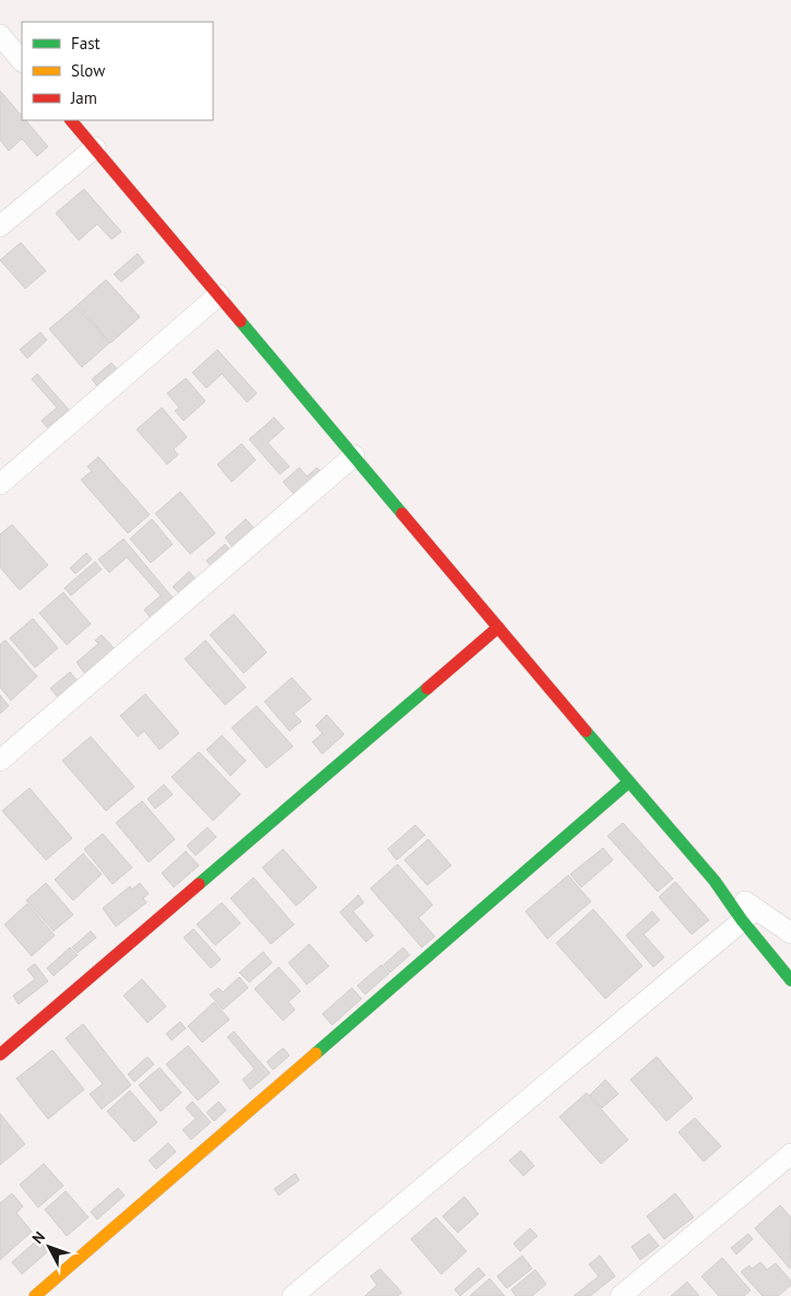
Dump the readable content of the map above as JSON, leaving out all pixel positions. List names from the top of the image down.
{
  "legend": ["Fast", "Slow", "Jam"],
  "north": "top left"
}
